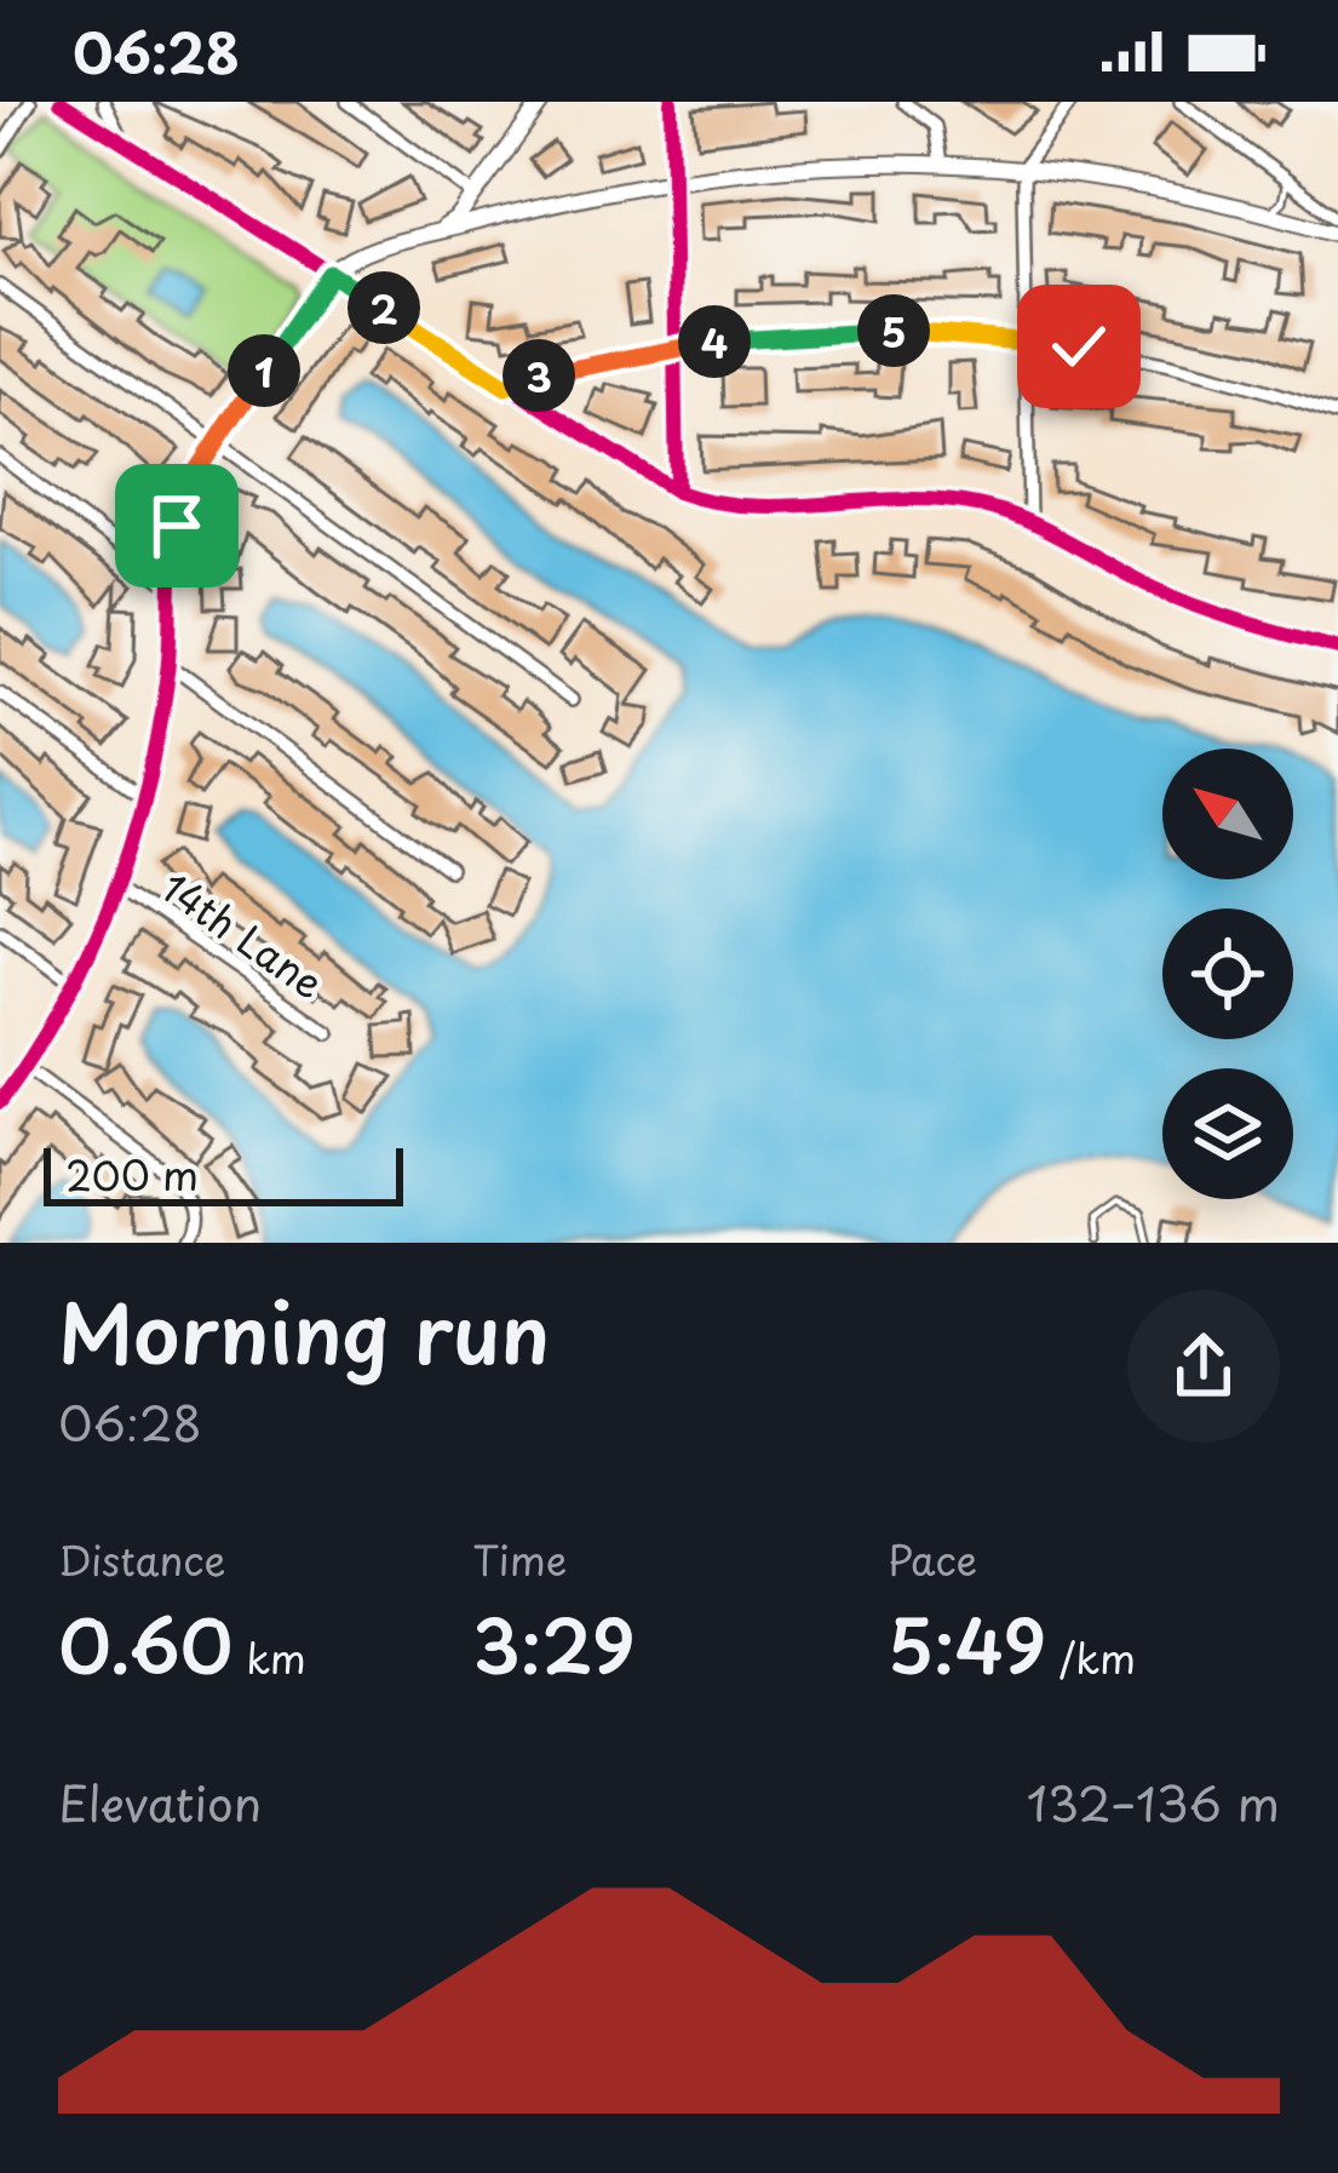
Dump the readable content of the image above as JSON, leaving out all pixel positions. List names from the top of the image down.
{
  "streets": {
    "street": ["14th Lane"]
  },
  "scale_bar": "200 m",
  "north": "top left",
  "page": {
    "status": "06:28",
    "pins": [
      "2",
      "5",
      "4",
      "1",
      "3"
    ],
    "scale": "200 m",
    "heading": ["Morning run", "06:28"],
    "stats": [
      ["Distance", "0.60 km"],
      ["Time", "3:29"],
      ["Pace", "5:49 /km"]
    ],
    "chart": ["Elevation", "132–136 m"]
  }
}
